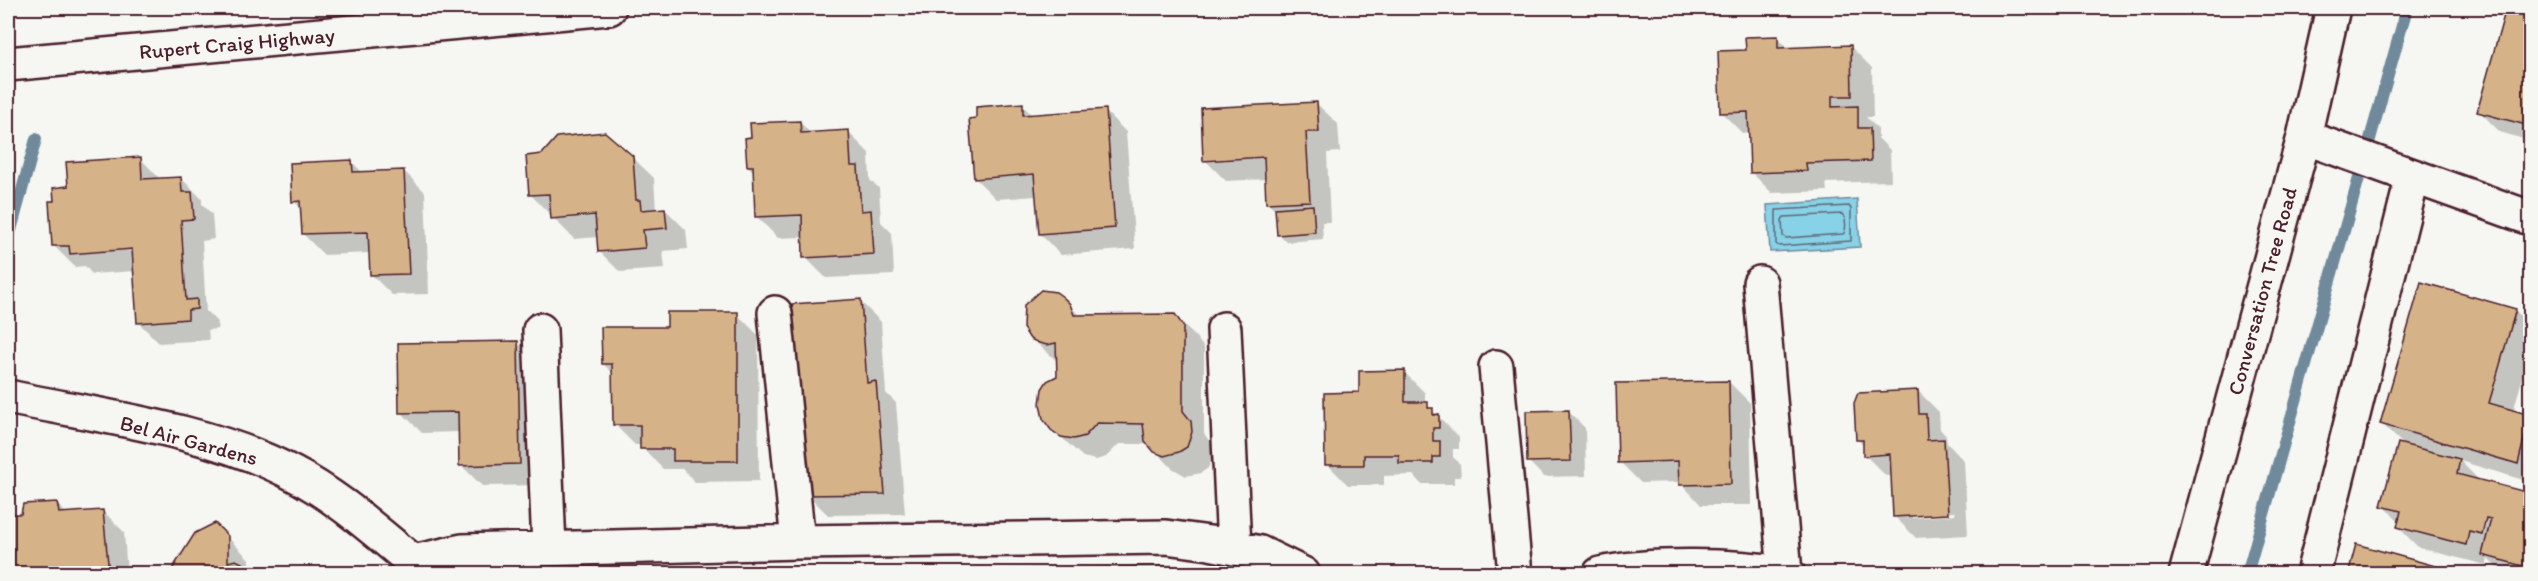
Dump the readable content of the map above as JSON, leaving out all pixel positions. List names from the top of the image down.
{
  "streets": {
    "street": ["Rupert Craig Highway", "Conversation Tree Road", "Bel Air Gardens"]
  }
}
